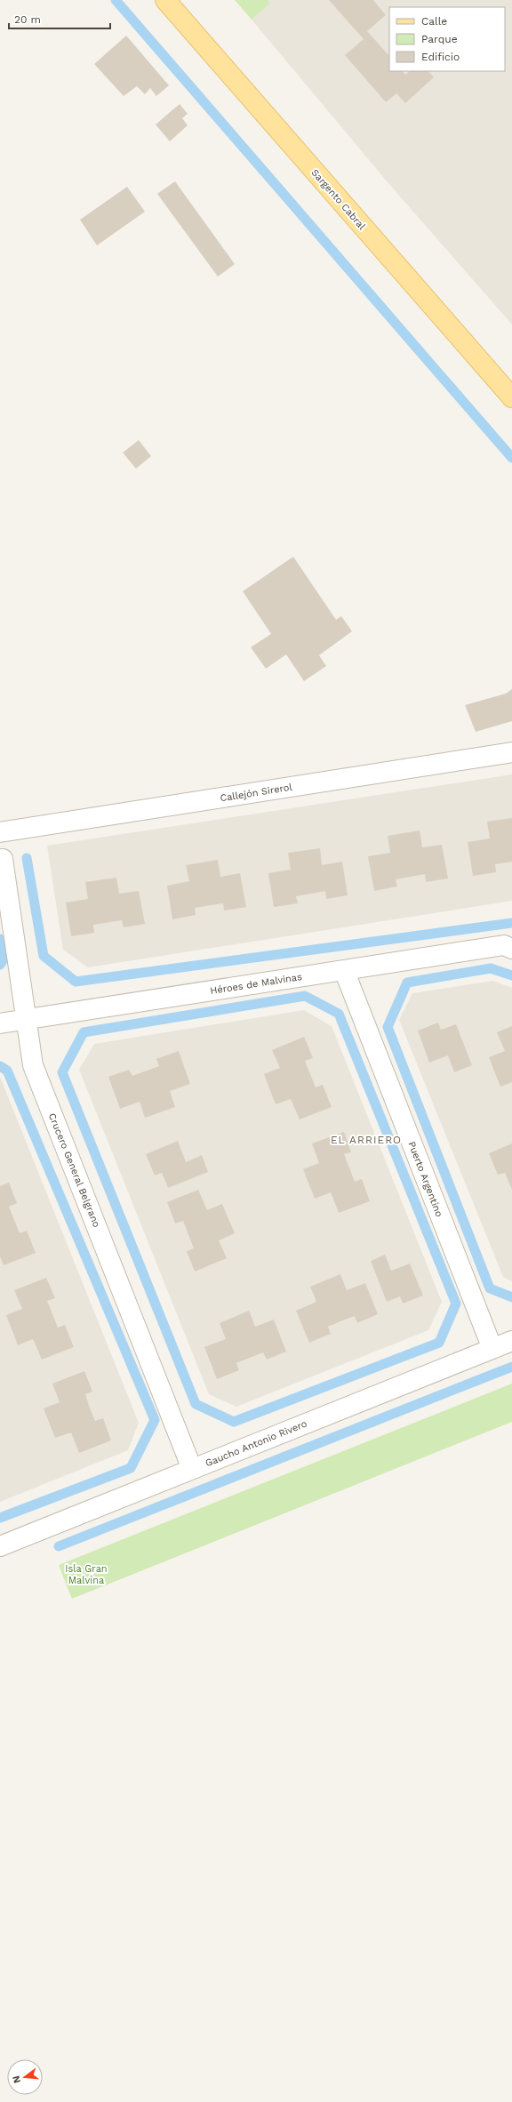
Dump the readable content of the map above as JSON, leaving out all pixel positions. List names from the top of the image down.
{
  "streets": {
    "main road": ["Sargento Cabral"],
    "street": [
      "Callejón Sirerol",
      "Héroes de Malvinas",
      "Crucero General Belgrano",
      "Puerto Argentino",
      "Gaucho Antonio Rivero"
    ]
  },
  "crossings": [
    ["Héroes de Malvinas", "Crucero General Belgrano"],
    ["Héroes de Malvinas", "Puerto Argentino"],
    ["Crucero General Belgrano", "Gaucho Antonio Rivero"],
    ["Puerto Argentino", "Gaucho Antonio Rivero"]
  ],
  "districts": ["EL ARRIERO"],
  "parks": ["Isla Gran Malvina"],
  "legend": ["Calle", "Parque", "Edificio"],
  "scale_bar": "20 m",
  "north": "left"
}
